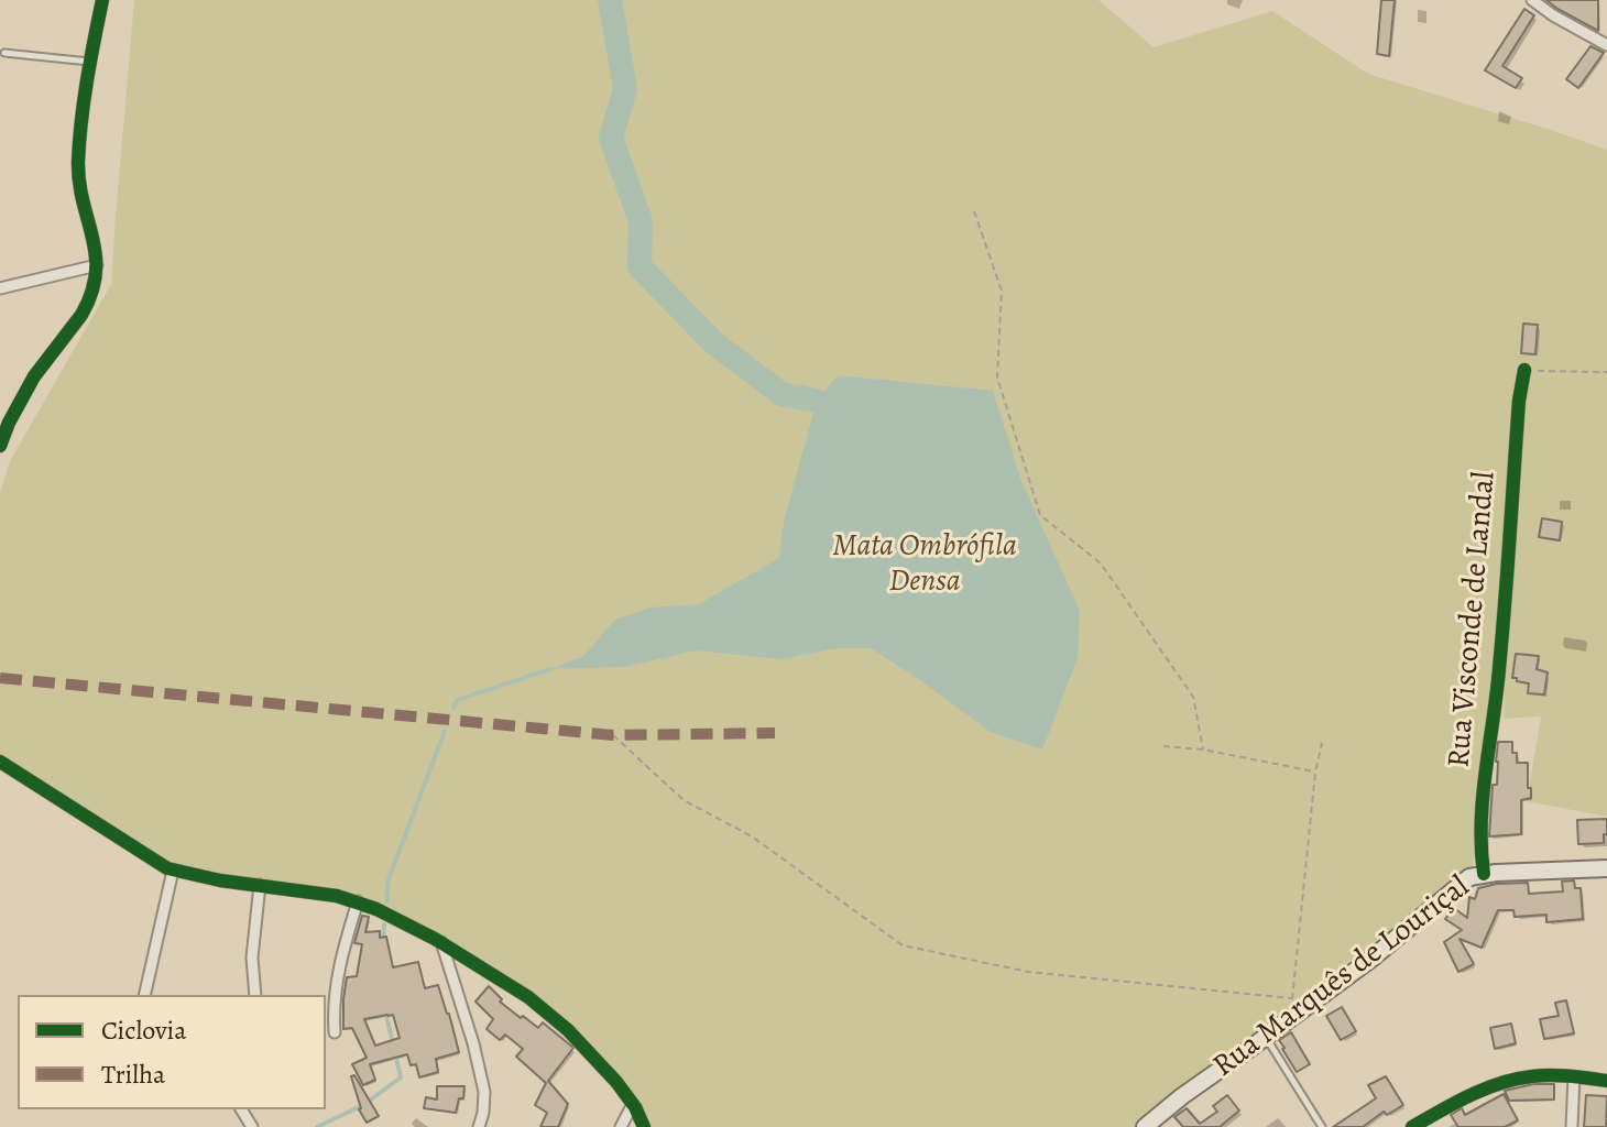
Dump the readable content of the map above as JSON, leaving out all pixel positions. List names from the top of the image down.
{
  "streets": {
    "main road": ["Rua Marquês de Louriçal"],
    "street": ["Rua Visconde de Landal"]
  },
  "crossings": [
    ["Rua Visconde de Landal", "Rua Marquês de Louriçal"]
  ],
  "parks": ["Mata Ombrófila Densa"],
  "legend": ["Ciclovia", "Trilha"]
}
